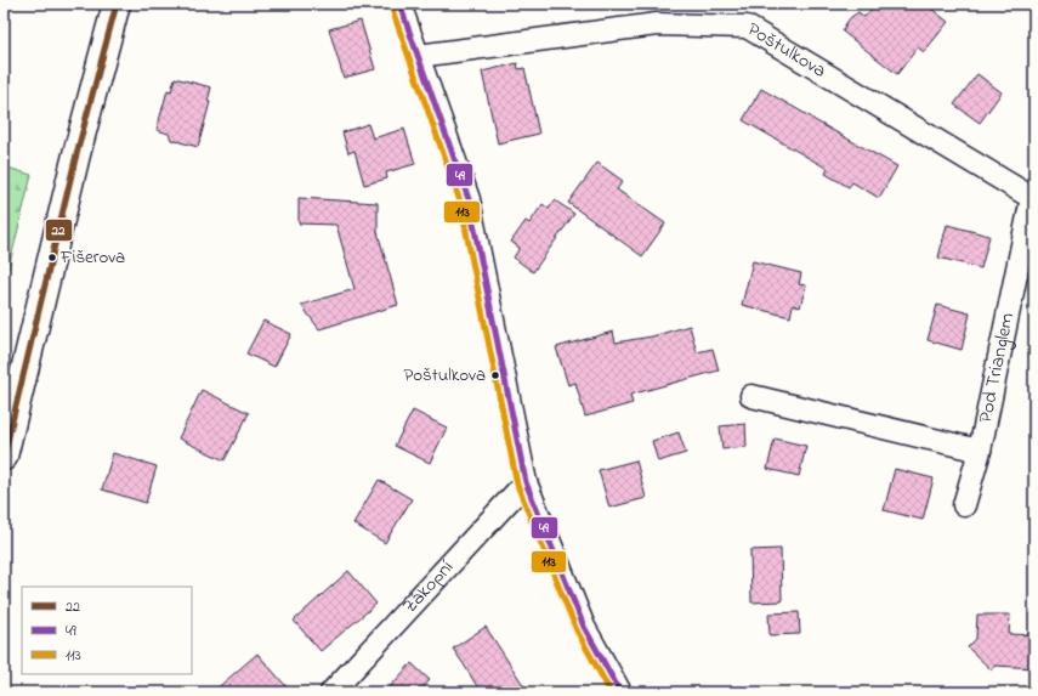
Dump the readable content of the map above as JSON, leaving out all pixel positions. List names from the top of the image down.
{
  "streets": {
    "street": ["Poštulkova", "Pod Trianglem", "Zákopní"]
  },
  "crossings": [
    ["Poštulkova", "Pod Trianglem"]
  ],
  "places": ["Fišerova", "Poštulkova"],
  "lines": ["transit line 22", "transit line 49", "transit line 113"],
  "legend": ["22", "49", "113"]
}
